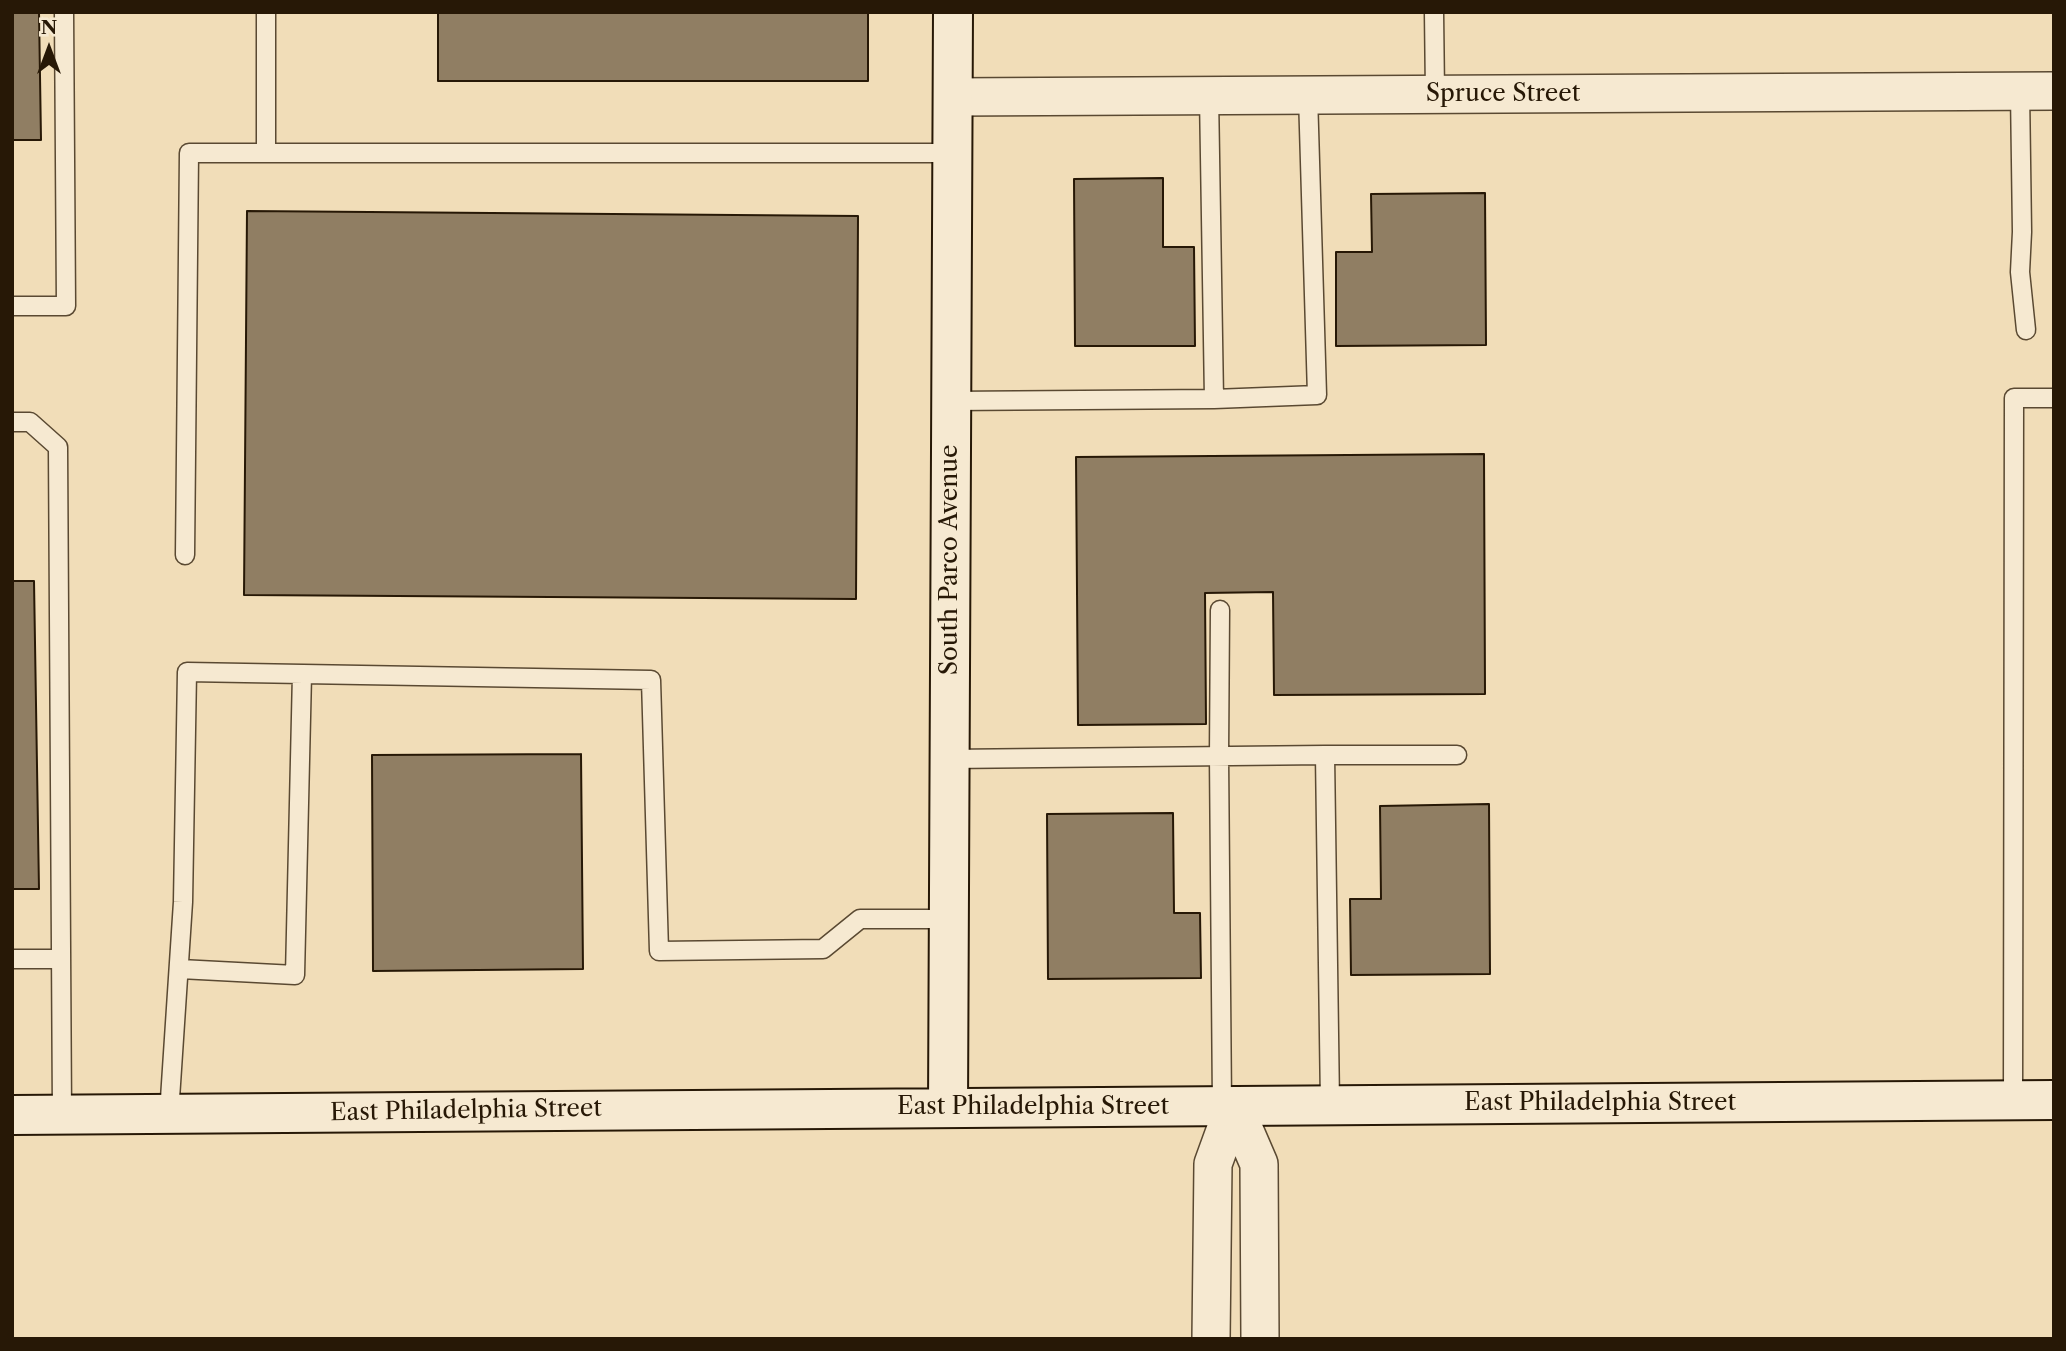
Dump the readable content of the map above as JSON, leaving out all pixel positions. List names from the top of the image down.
{
  "streets": {
    "street": ["Spruce Street", "South Parco Avenue", "East Philadelphia Street"]
  },
  "crossings": [
    ["Spruce Street", "South Parco Avenue"],
    ["South Parco Avenue", "East Philadelphia Street"]
  ],
  "north": "top"
}
